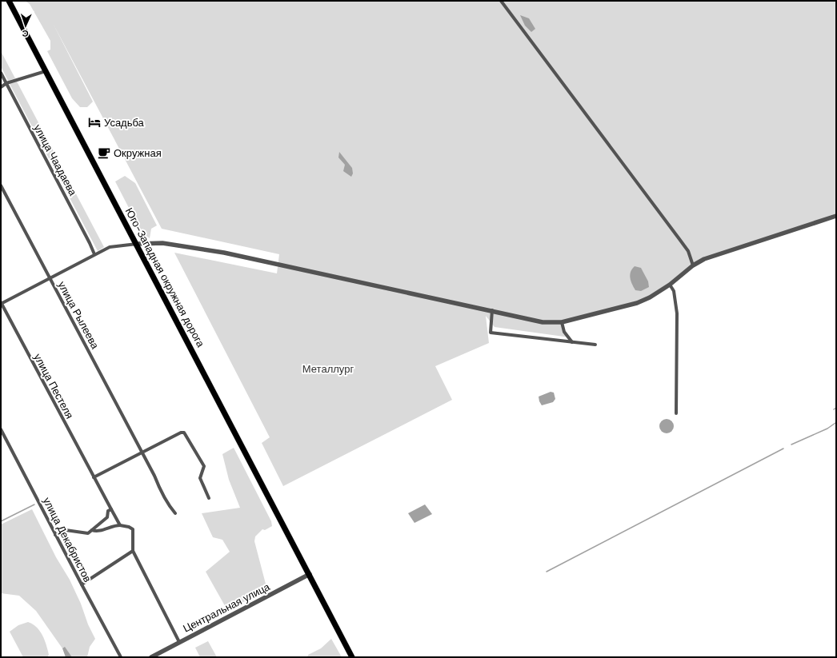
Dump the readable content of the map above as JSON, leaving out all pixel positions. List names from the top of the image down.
{
  "streets": {
    "highway": ["Юго-Западная окружная дорога"],
    "street": [
      "улица Чаадаева",
      "улица Рылеева",
      "улица Пестеля",
      "улица Декабристов",
      "Центральная улица"
    ]
  },
  "crossings": [
    ["Юго-Западная окружная дорога", "Центральная улица"]
  ],
  "parks": ["Металлург"],
  "places": {
    "hotel": ["Усадьба"],
    "cafe": ["Окружная"]
  },
  "north": "bottom"
}
